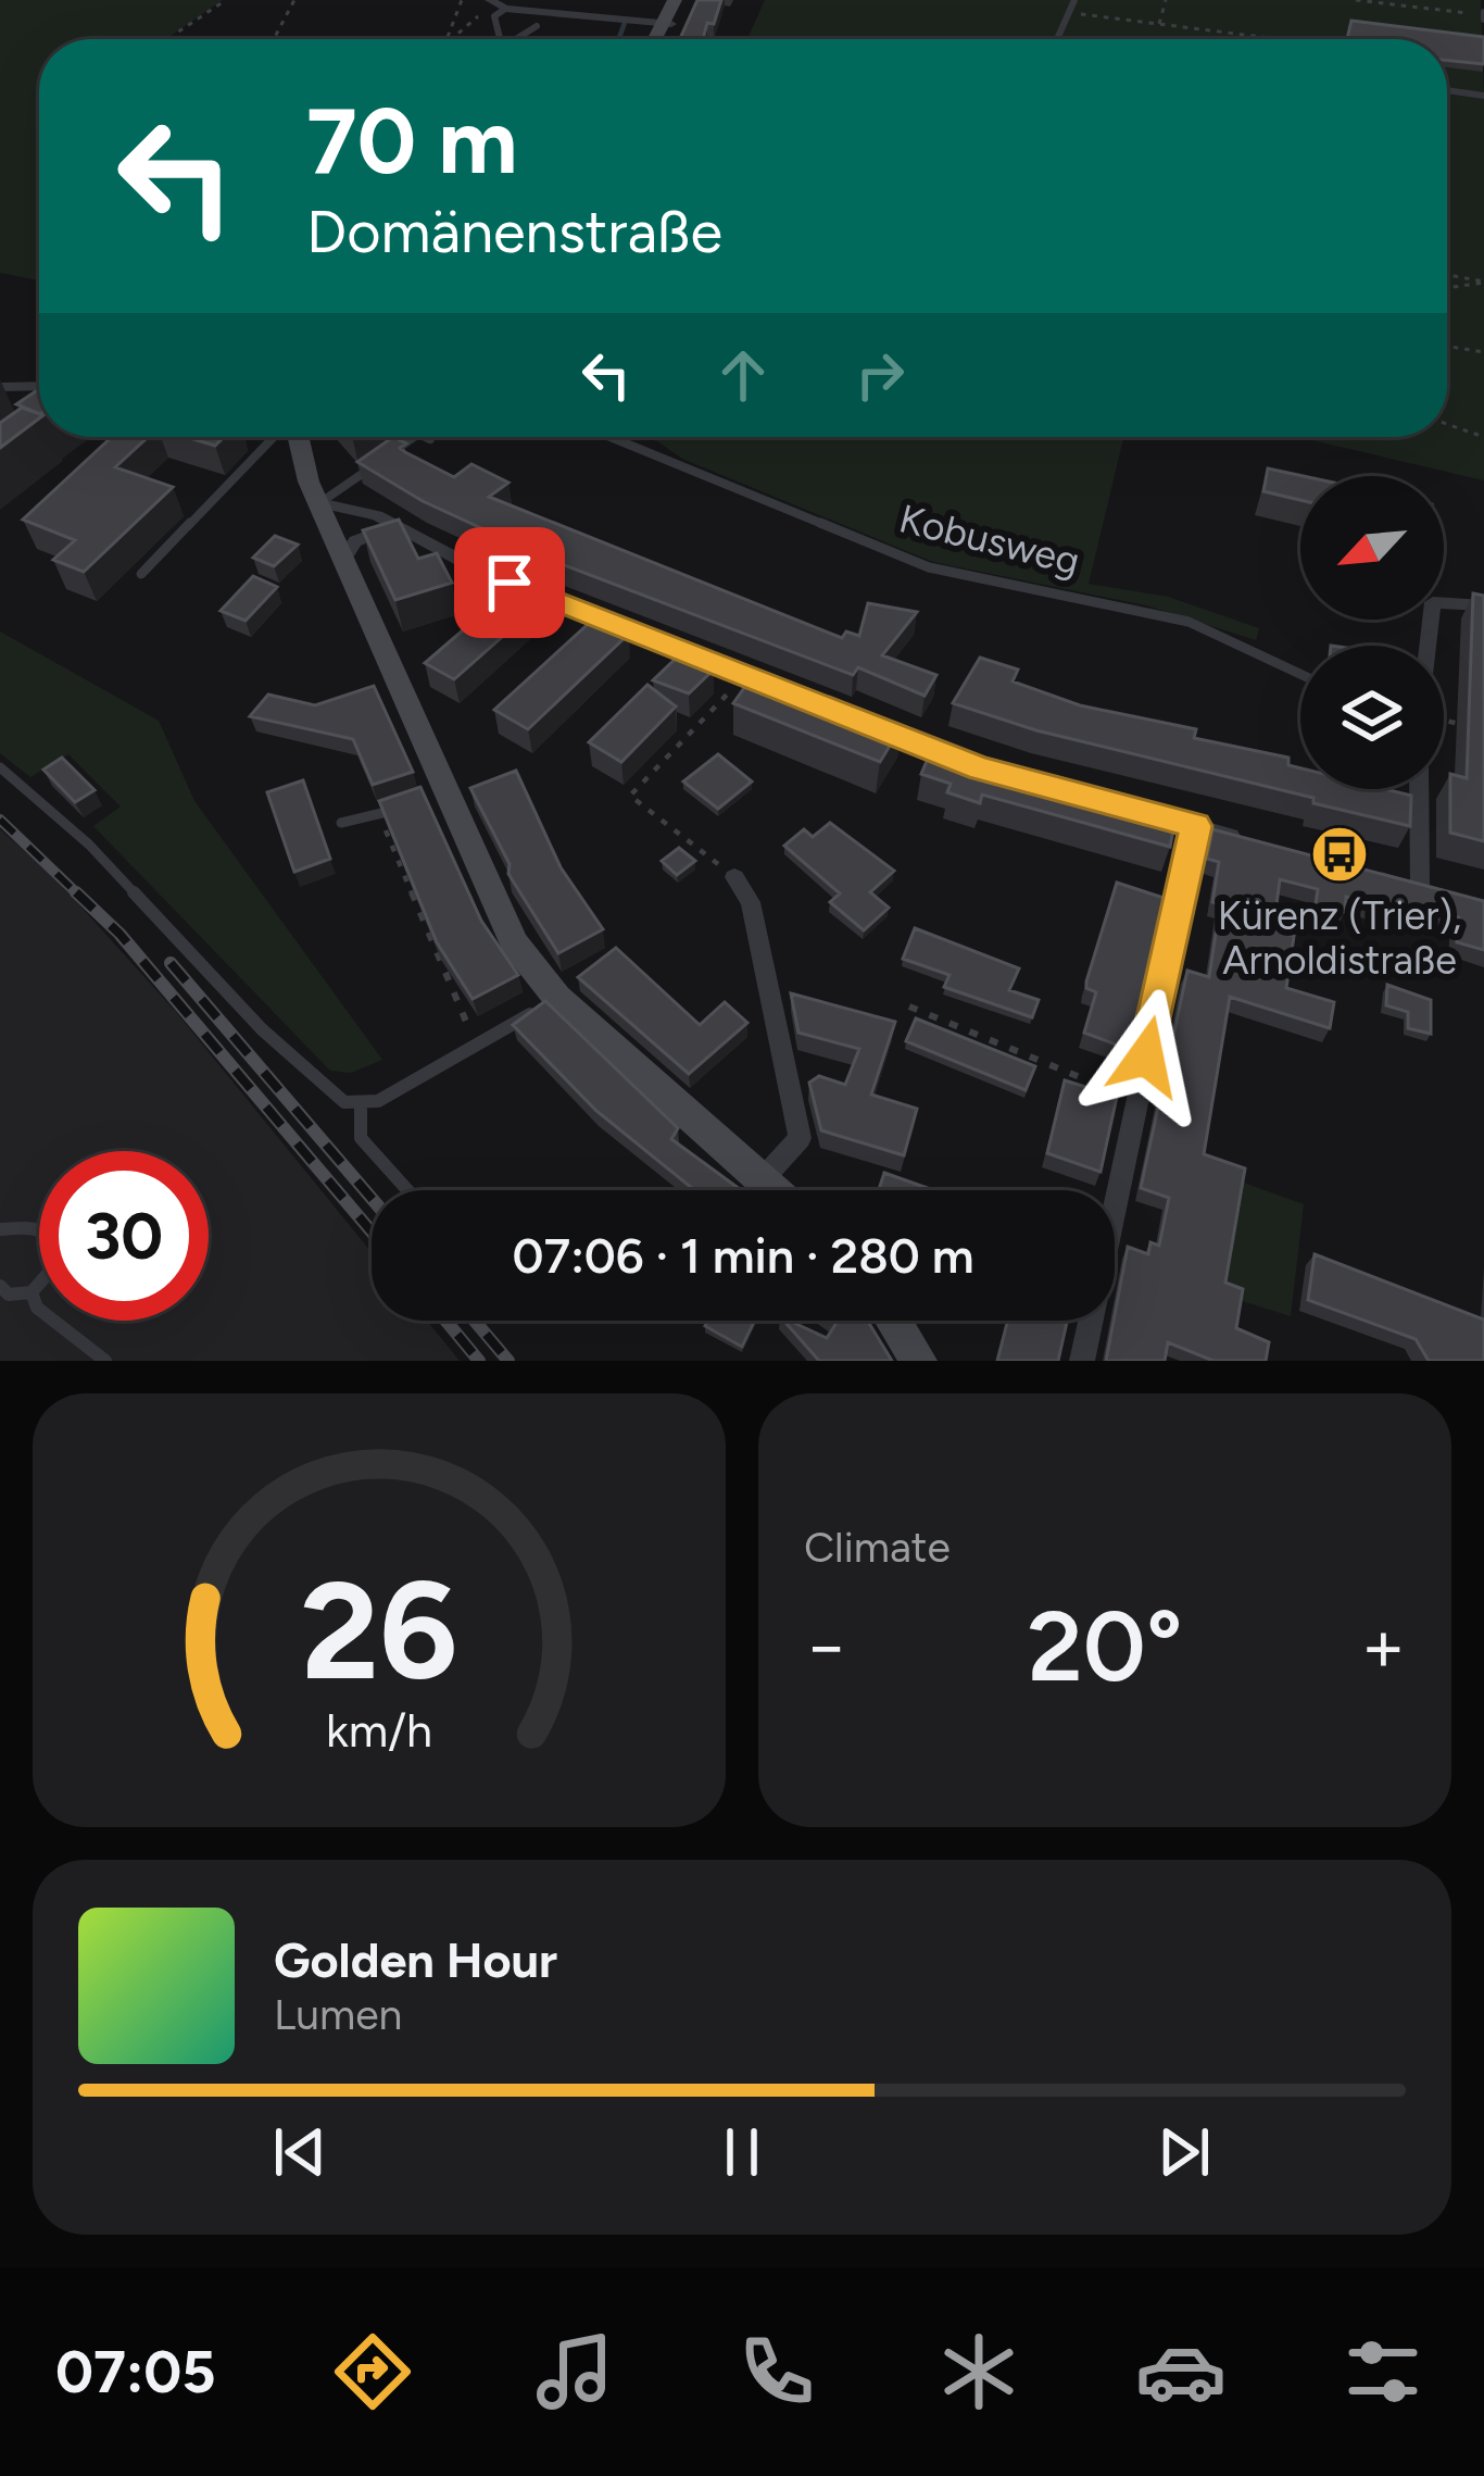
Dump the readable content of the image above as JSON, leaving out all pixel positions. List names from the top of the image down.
{
  "streets": {
    "lane": ["Kobusweg"]
  },
  "places": {
    "bus stop": ["Kürenz (Trier), Arnoldistraße"]
  },
  "north": "bottom left",
  "page": {
    "turn": ["70 m", "Domänenstraße"],
    "limit": "30",
    "trip": "07:06 · 1 min · 280 m",
    "tile": "Climate",
    "heat": ["−", "20°", "+"],
    "song": ["Golden Hour", "Lumen"],
    "tabs": "07:05",
    "gauge": ["26", "km/h"]
  }
}
